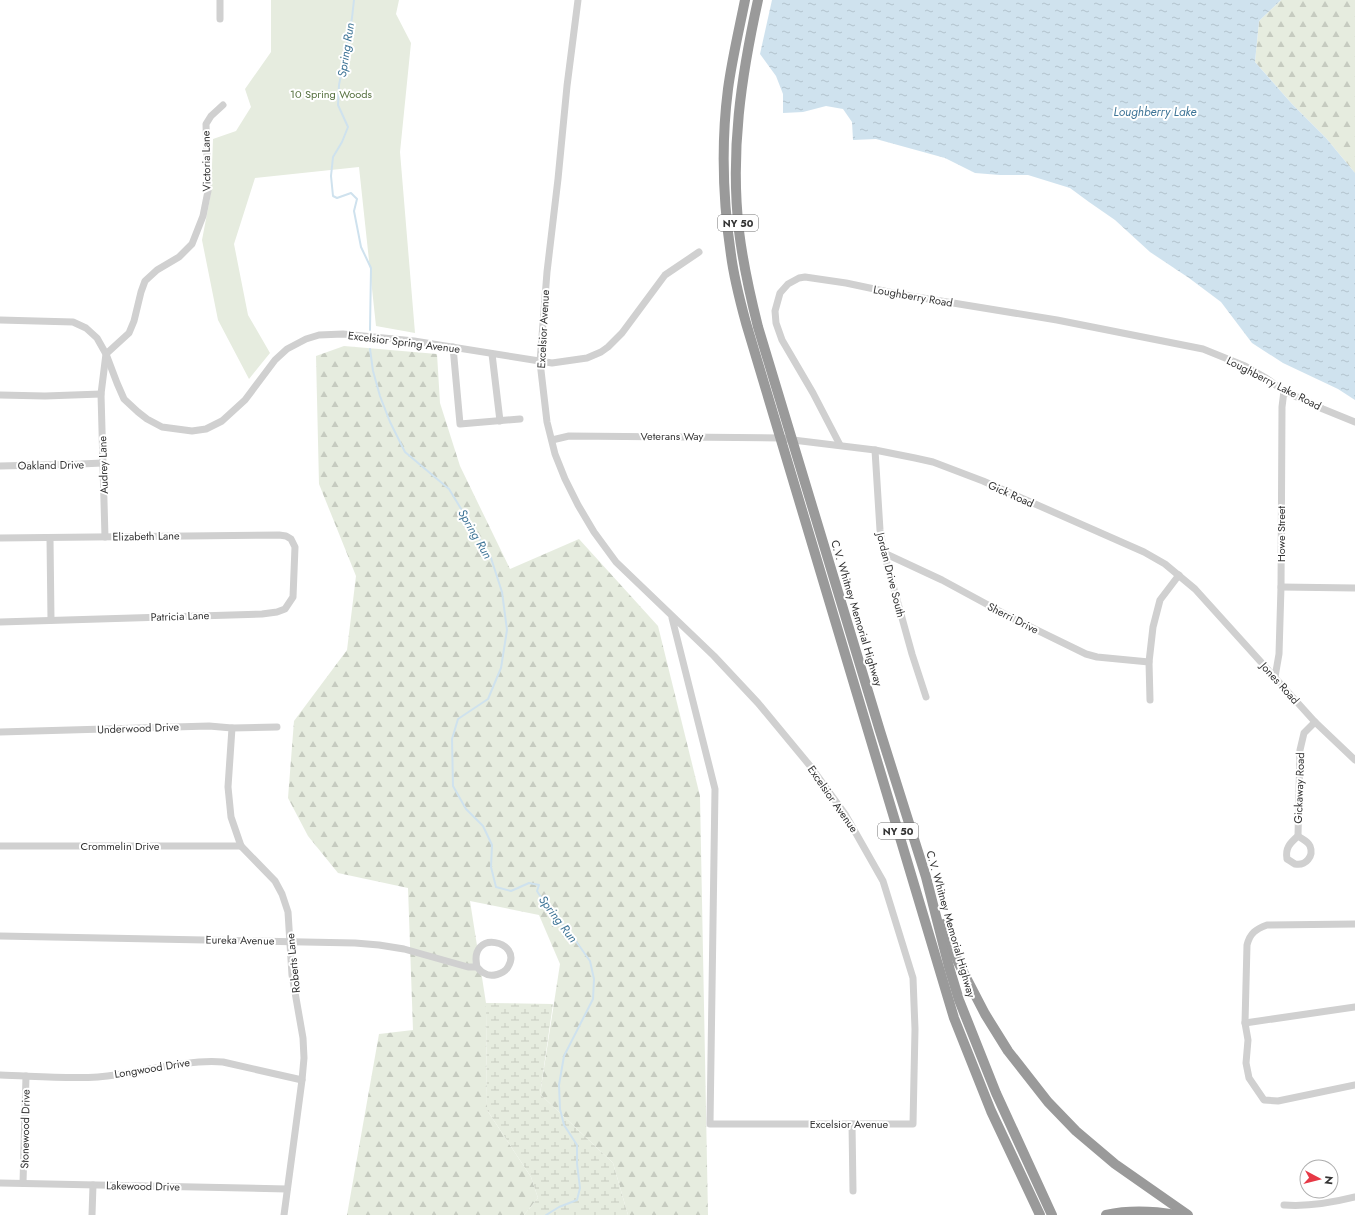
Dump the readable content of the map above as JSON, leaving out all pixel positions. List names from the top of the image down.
{
  "streets": {
    "highway": ["NY 50", "C.V. Whitney Memorial Highway"],
    "street": [
      "Victoria Lane",
      "Loughberry Road",
      "Excelsior Avenue",
      "Excelsior Spring Avenue",
      "Loughberry Lake Road",
      "Veterans Way",
      "Oakland Drive",
      "Audrey Lane",
      "Gick Road",
      "Howe Street",
      "Elizabeth Lane",
      "Jordan Drive South",
      "Patricia Lane",
      "Sherri Drive",
      "Jones Road",
      "Underwood Drive",
      "Gickaway Road",
      "Crommelin Drive",
      "Eureka Avenue",
      "Roberts Lane",
      "Longwood Drive",
      "Stonewood Drive",
      "Lakewood Drive"
    ]
  },
  "crossings": [
    ["Victoria Lane", "Excelsior Spring Avenue"],
    ["Loughberry Road", "Loughberry Lake Road"],
    ["Loughberry Road", "Gick Road"],
    ["Excelsior Avenue", "Excelsior Spring Avenue"],
    ["Excelsior Avenue", "Veterans Way"],
    ["Loughberry Lake Road", "Howe Street"],
    ["Veterans Way", "Gick Road"],
    ["Veterans Way", "C.V. Whitney Memorial Highway"],
    ["Oakland Drive", "Audrey Lane"],
    ["Audrey Lane", "Elizabeth Lane"],
    ["Gick Road", "Jordan Drive South"],
    ["Gick Road", "C.V. Whitney Memorial Highway"],
    ["Gick Road", "Jones Road"],
    ["Howe Street", "Jones Road"],
    ["Elizabeth Lane", "Patricia Lane"],
    ["Jordan Drive South", "Sherri Drive"],
    ["Jones Road", "Gickaway Road"],
    ["Underwood Drive", "Roberts Lane"],
    ["Crommelin Drive", "Roberts Lane"],
    ["Eureka Avenue", "Roberts Lane"],
    ["Roberts Lane", "Longwood Drive"],
    ["Roberts Lane", "Lakewood Drive"],
    ["Longwood Drive", "Stonewood Drive"],
    ["Stonewood Drive", "Lakewood Drive"]
  ],
  "water": ["Spring Run", "Loughberry Lake"],
  "parks": ["10 Spring Woods"],
  "north": "right"
}
